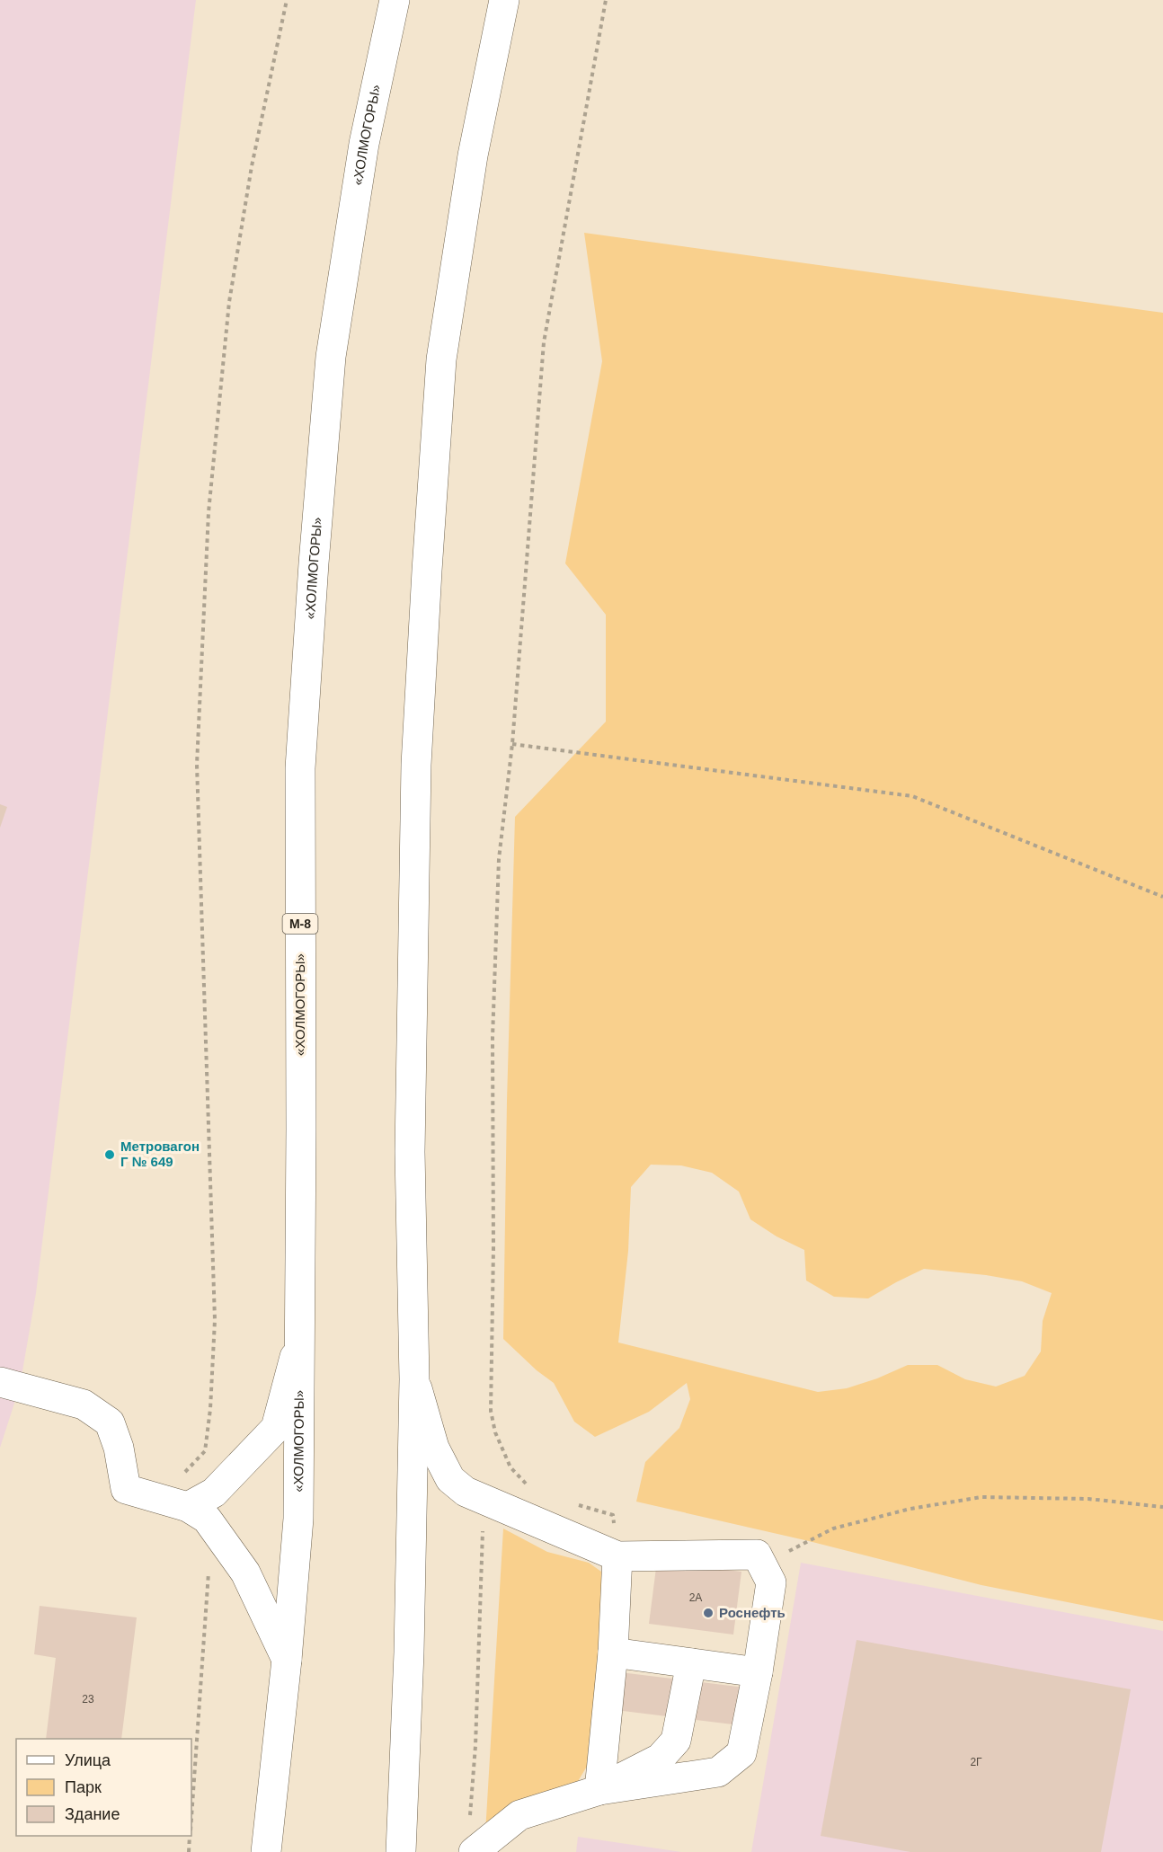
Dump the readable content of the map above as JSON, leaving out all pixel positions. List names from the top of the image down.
{
  "streets": {
    "main road": ["«ХОЛМОГОРЫ»", "М-8"]
  },
  "places": ["Метровагон Г № 649", "Роснефть"],
  "house_numbers": ["2А", "23", "2Г"],
  "legend": ["Улица", "Парк", "Здание"]
}
